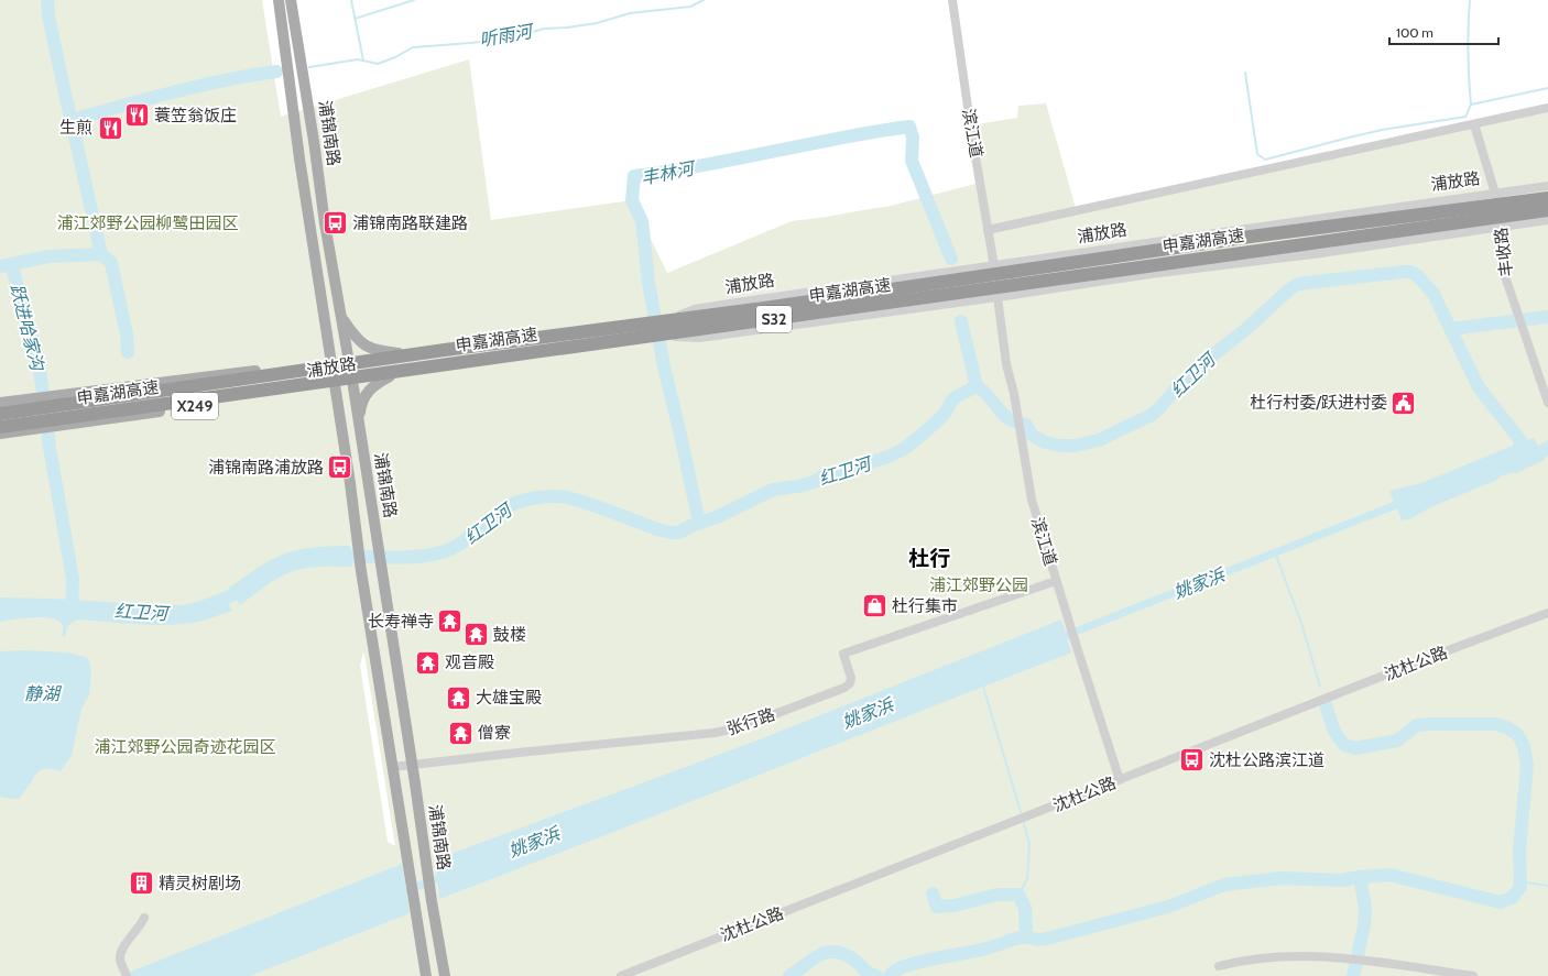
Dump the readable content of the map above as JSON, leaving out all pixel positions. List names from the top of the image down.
{
  "streets": {
    "highway": ["申嘉湖高速", "S32"],
    "main road": ["浦锦南路", "浦放路", "X249"],
    "street": [
      "滨江道",
      "丰收路",
      "沈杜公路",
      "张行路"
    ]
  },
  "crossings": [
    ["浦锦南路", "浦放路"],
    ["浦锦南路", "张行路"],
    ["滨江道", "浦放路"],
    ["滨江道", "沈杜公路"],
    ["滨江道", "张行路"],
    ["浦放路", "丰收路"]
  ],
  "districts": ["杜行"],
  "water": [
    "听雨河",
    "丰林河",
    "跃进哈家沟",
    "红卫河",
    "姚家浜",
    "静湖"
  ],
  "parks": ["浦江郊野公园柳鹭田园区", "浦江郊野公园", "浦江郊野公园奇迹花园区"],
  "places": {
    "restaurant": ["蓑笠翁饭庄", "生煎"],
    "bus stop": ["浦锦南路联建路", "浦锦南路浦放路", "沈杜公路滨江道"],
    "public building": ["杜行村委/跃进村委"],
    "shop": ["杜行集市"],
    "temple": [
      "长寿禅寺",
      "鼓楼",
      "观音殿",
      "大雄宝殿",
      "僧寮"
    ],
    "building": ["精灵树剧场"]
  },
  "scale_bar": "100 m"
}
